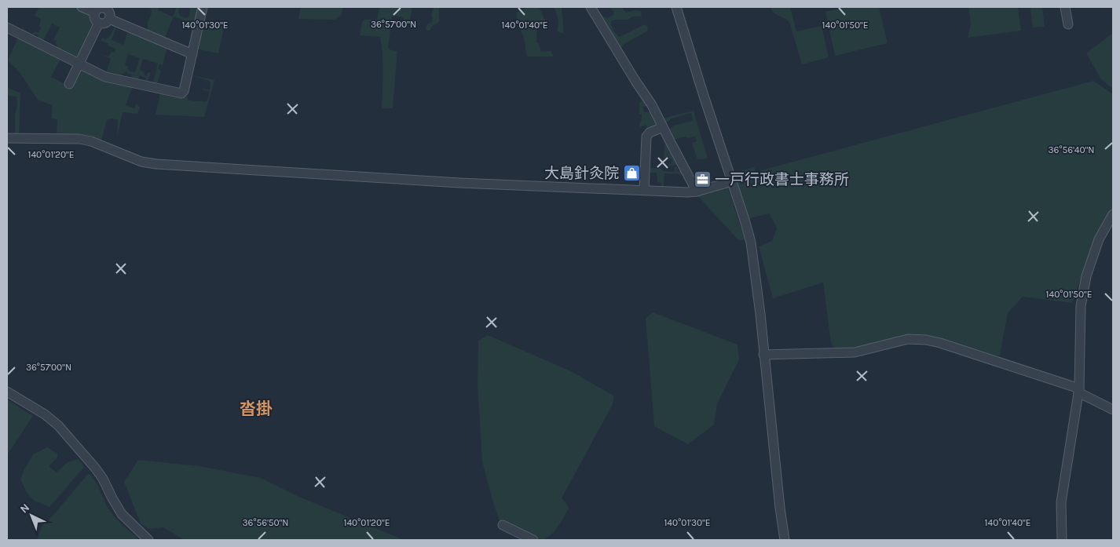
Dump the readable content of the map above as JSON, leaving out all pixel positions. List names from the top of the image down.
{
  "districts": ["沓掛"],
  "places": {
    "shop": ["大島針灸院"],
    "office": ["一戸行政書士事務所"]
  },
  "north": "top left",
  "coordinates": [
    "36°57'00\"N",
    "140°01'30\"E",
    "140°01'40\"E",
    "140°01'50\"E",
    "36°56'40\"N",
    "140°01'20\"E",
    "36°56'50\"N"
  ]
}
